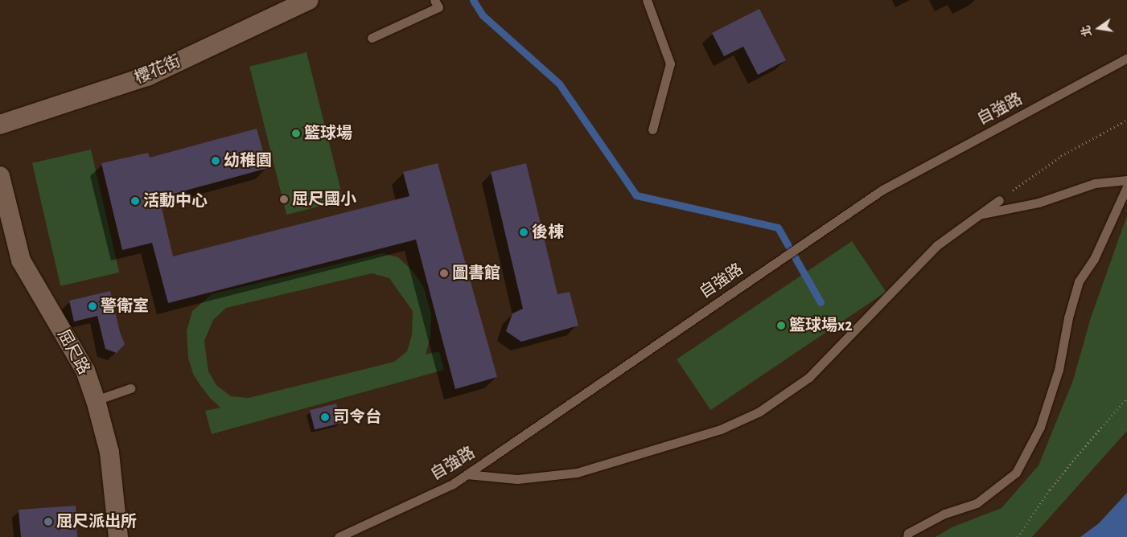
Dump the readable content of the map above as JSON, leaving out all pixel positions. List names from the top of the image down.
{
  "streets": {
    "street": ["櫻花街", "屈尺路"],
    "lane": ["自強路"]
  },
  "places": [
    "籃球場",
    "幼稚園",
    "屈尺國小",
    "活動中心",
    "後棟",
    "圖書館",
    "警衛室",
    "籃球場x2",
    "司令台",
    "屈尺派出所"
  ],
  "north": "left"
}
